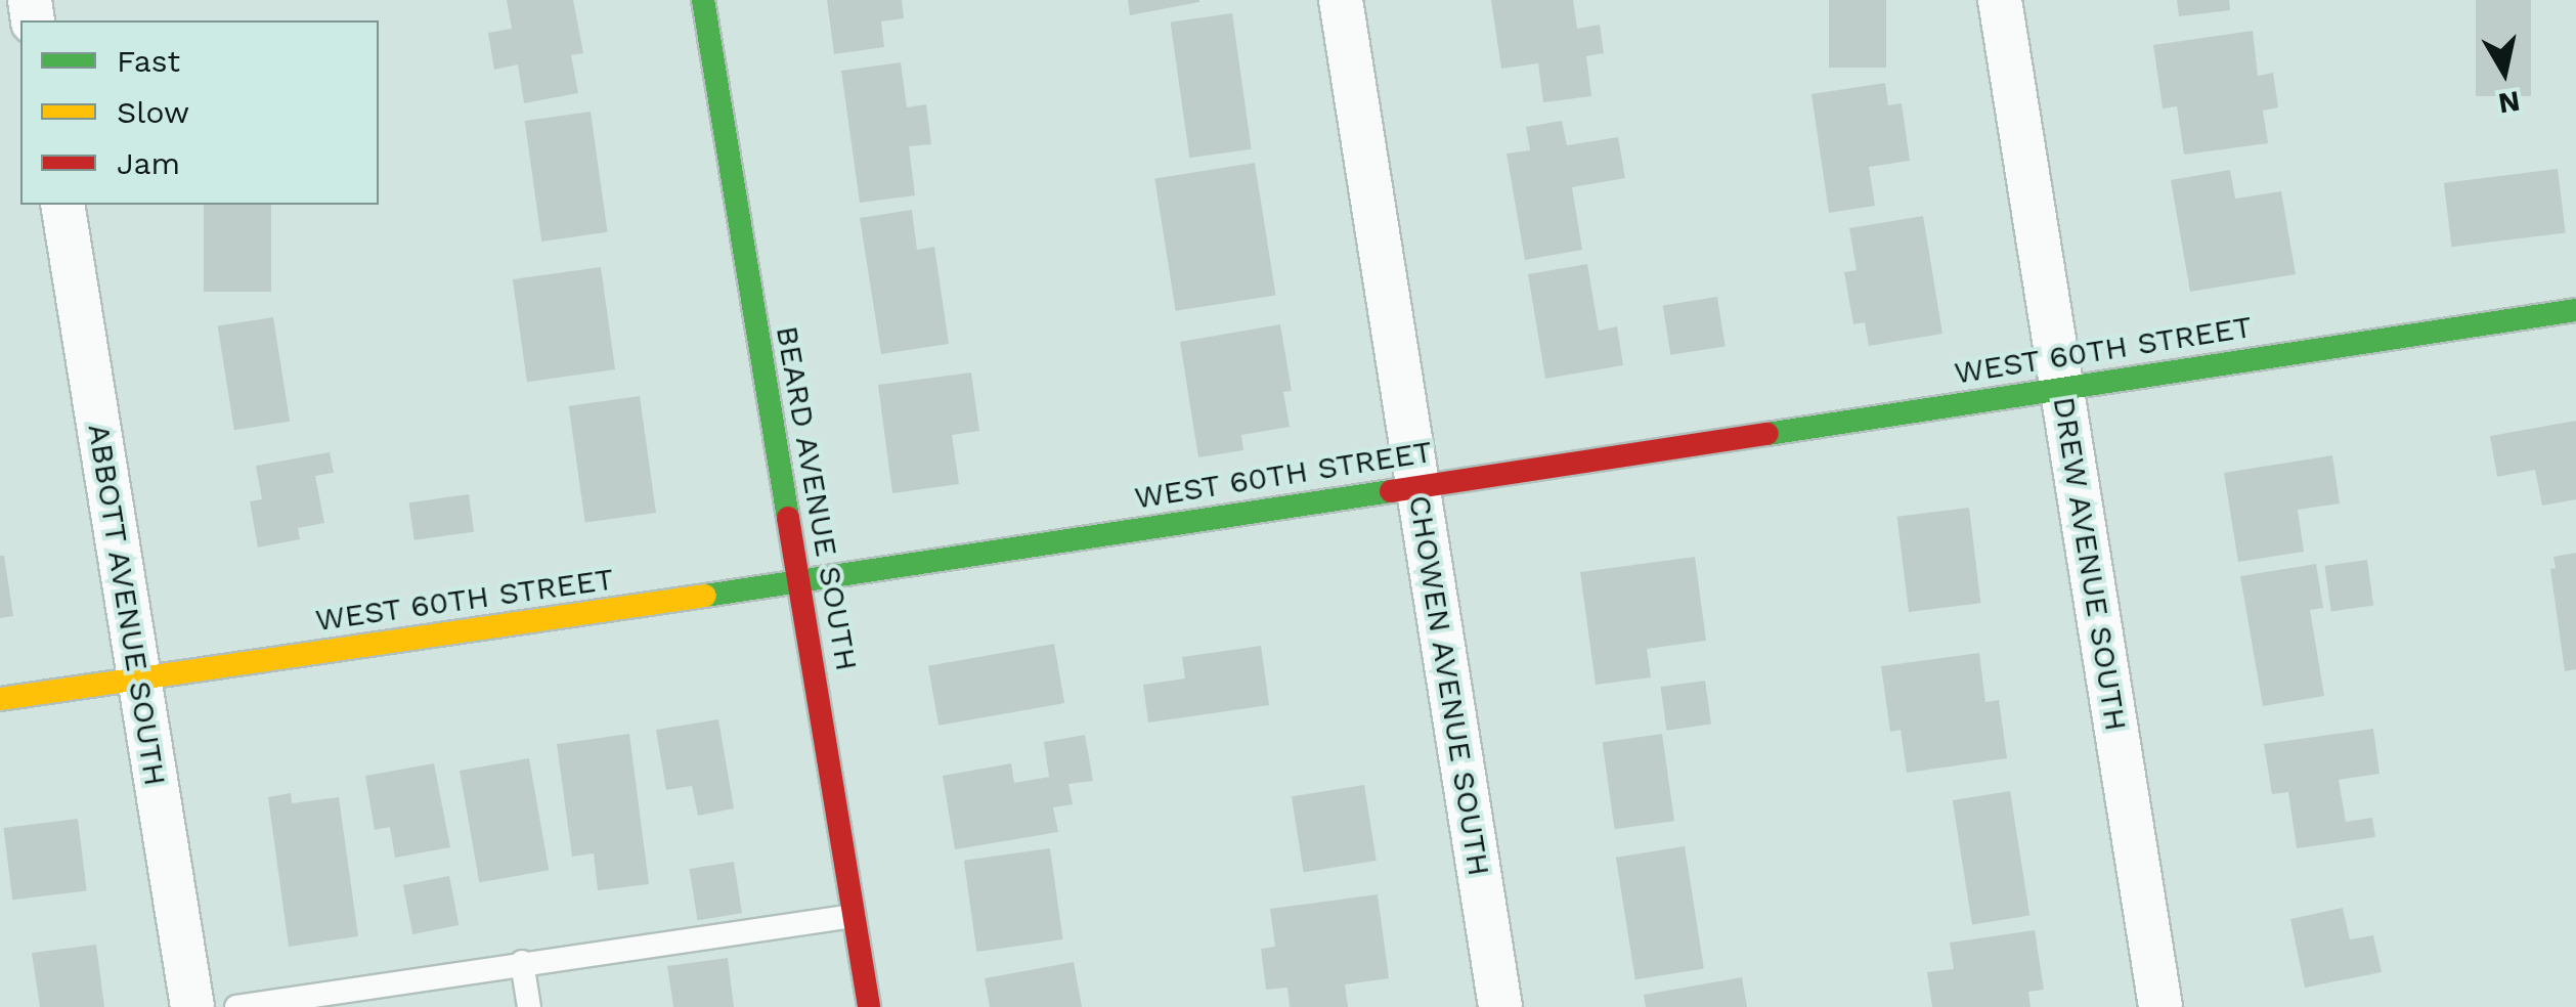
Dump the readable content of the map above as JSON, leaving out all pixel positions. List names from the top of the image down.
{
  "streets": {
    "street": [
      "WEST 60TH STREET",
      "BEARD AVENUE SOUTH",
      "DREW AVENUE SOUTH",
      "ABBOTT AVENUE SOUTH",
      "CHOWEN AVENUE SOUTH"
    ]
  },
  "crossings": [
    ["WEST 60TH STREET", "BEARD AVENUE SOUTH"],
    ["WEST 60TH STREET", "DREW AVENUE SOUTH"],
    ["WEST 60TH STREET", "ABBOTT AVENUE SOUTH"],
    ["WEST 60TH STREET", "CHOWEN AVENUE SOUTH"]
  ],
  "legend": ["Fast", "Slow", "Jam"],
  "north": "bottom"
}
